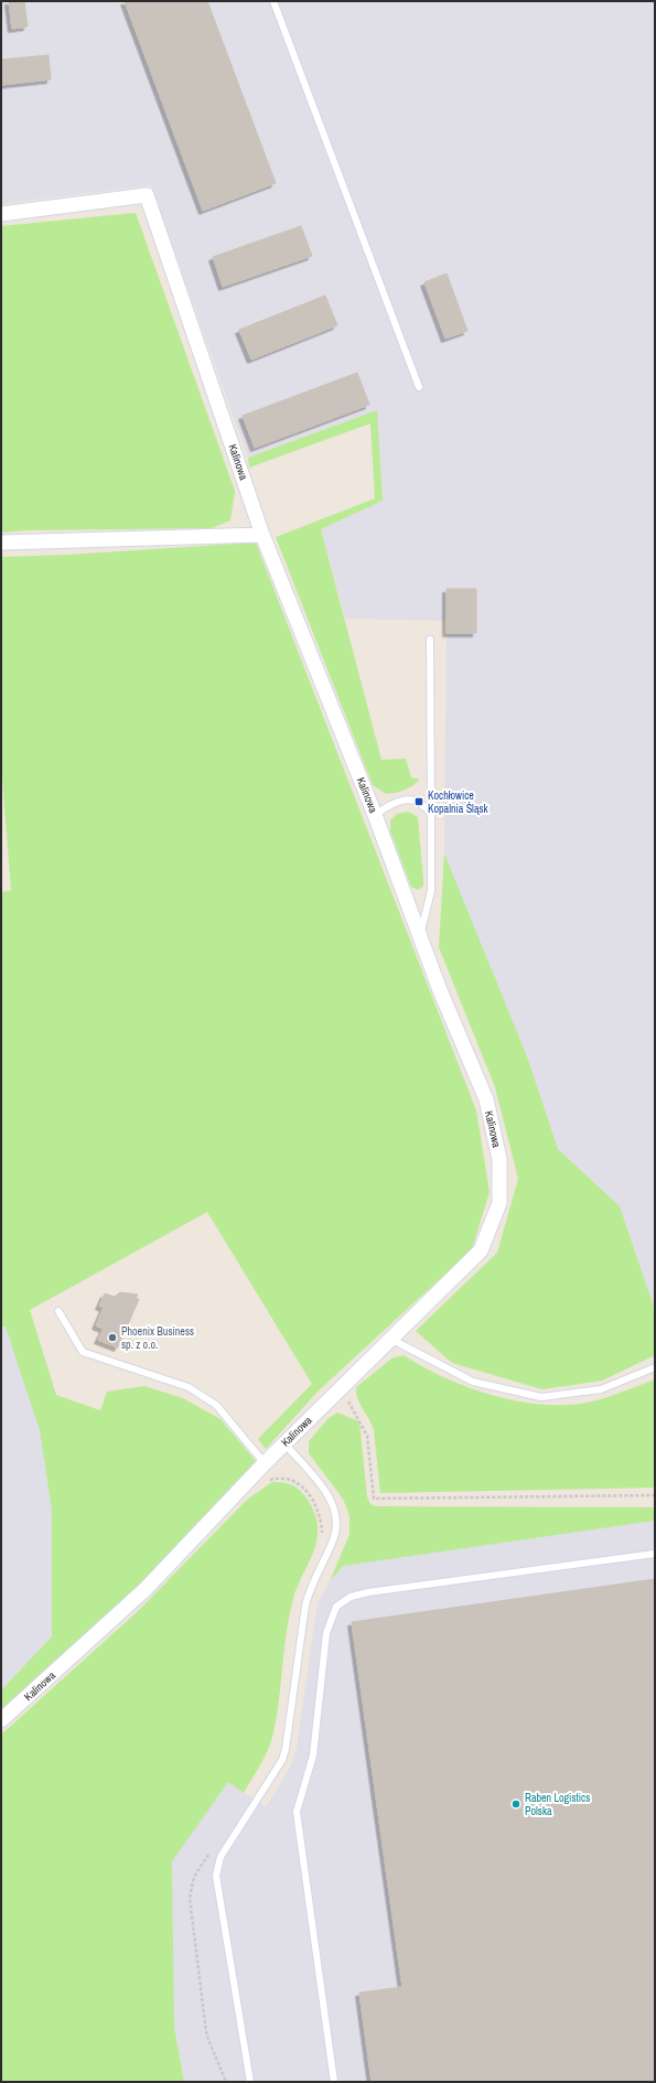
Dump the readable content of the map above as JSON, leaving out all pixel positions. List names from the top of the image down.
{
  "streets": {
    "street": ["Kalinowa"]
  },
  "places": {
    "transit": ["Kochłowice Kopalnia Śląsk"],
    "other": ["Phoenix Business sp. z o.o.", "Raben Logistics Polska"]
  }
}
